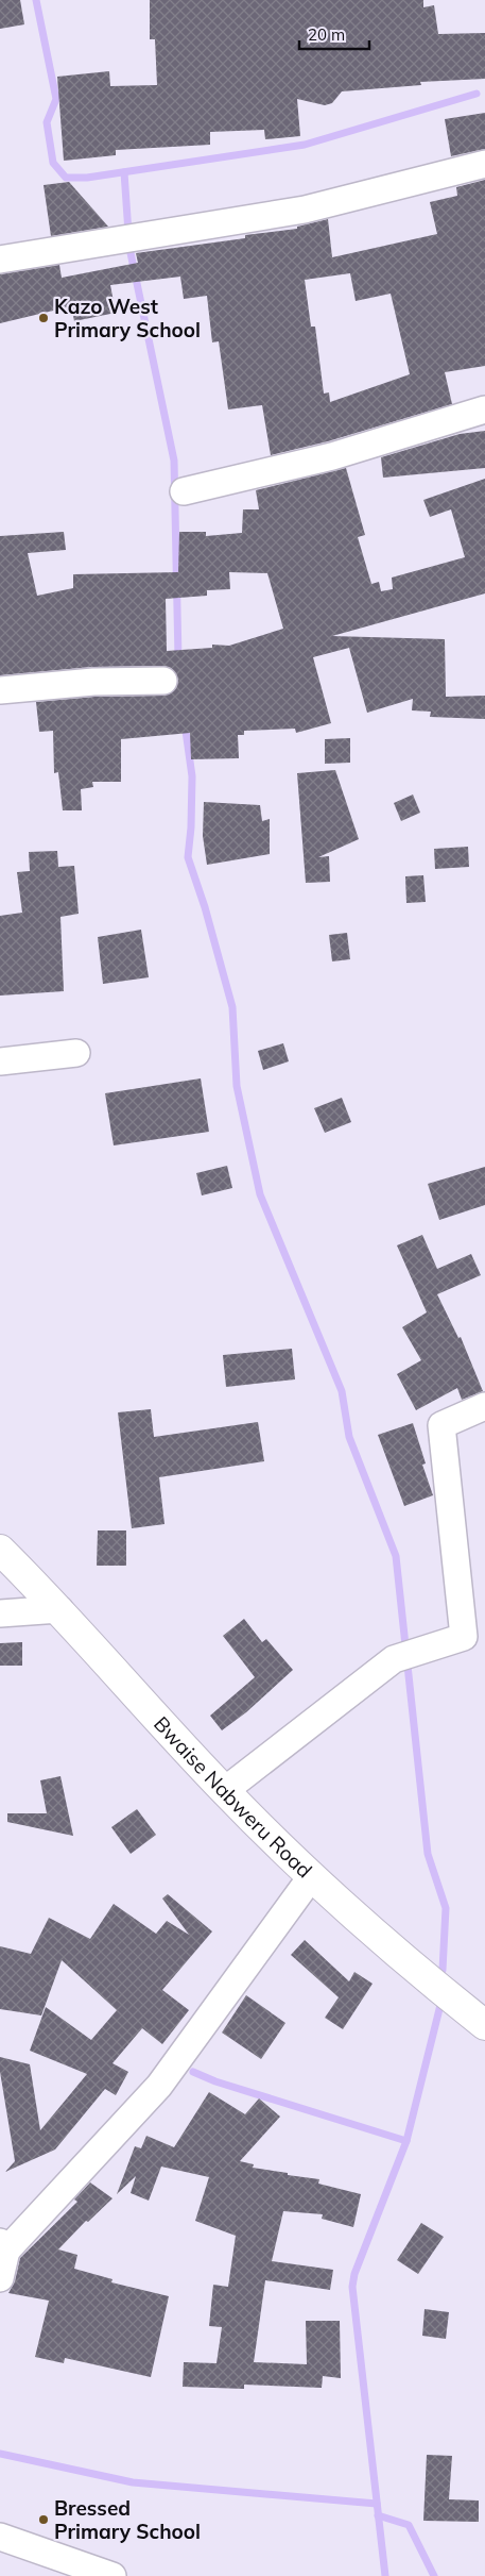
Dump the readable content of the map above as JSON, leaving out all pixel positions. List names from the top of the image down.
{
  "streets": {
    "main road": ["Bwaise Nabweru Road"]
  },
  "places": ["Kazo West Primary School", "Bressed Primary School"],
  "scale_bar": "20 m"
}
